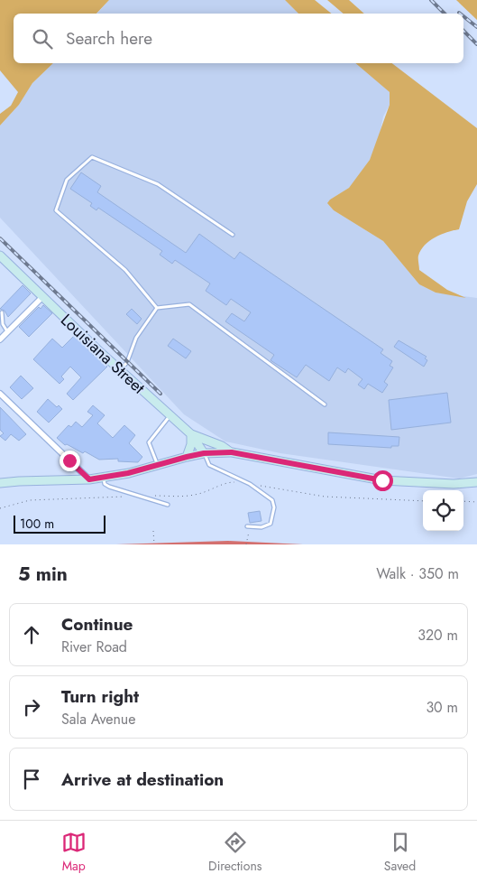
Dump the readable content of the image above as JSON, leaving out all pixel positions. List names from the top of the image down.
{
  "streets": {
    "main road": ["Louisiana Street"]
  },
  "scale_bar": "100 m",
  "page": {
    "search": "Search here",
    "scale": "100 m",
    "heading": ["5 min", "Walk · 350 m"],
    "list": [
      ["Continue", "River Road", "320 m"],
      ["Turn right", "Sala Avenue", "30 m"],
      "Arrive at destination"
    ],
    "nav": ["Map", "Directions", "Saved"]
  }
}
